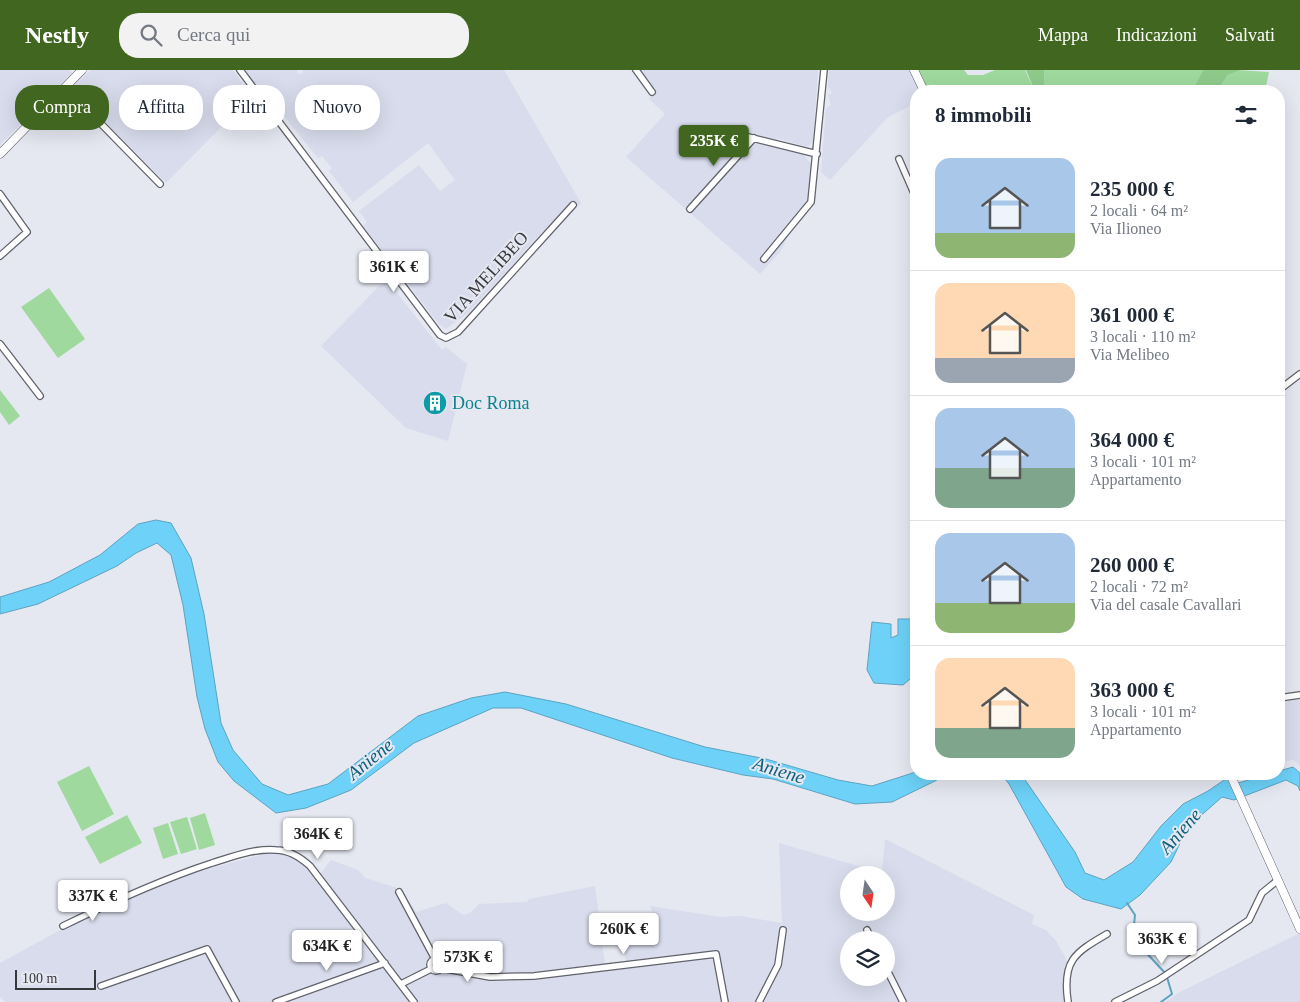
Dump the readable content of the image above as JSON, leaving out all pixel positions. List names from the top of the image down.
{
  "streets": {
    "street": ["VIA MELIBEO"]
  },
  "water": ["Aniene"],
  "places": {
    "building": ["Doc Roma"]
  },
  "scale_bar": "100 m",
  "north": "bottom",
  "page": {
    "header": "Nestly",
    "search": "Cerca qui",
    "nav": ["Mappa", "Indicazioni", "Salvati"],
    "chip": [
      "Compra",
      "Affitta",
      "Filtri",
      "Nuovo"
    ],
    "heading": "8 immobili",
    "price": [
      "235K €",
      "361K €",
      "364K €",
      "337K €",
      "260K €",
      "363K €",
      "634K €",
      "573K €"
    ],
    "list": [
      {
        "name": "235 000 €",
        "note": "2 locali · 64 m² · Via Ilioneo"
      },
      {
        "name": "361 000 €",
        "note": "3 locali · 110 m² · Via Melibeo"
      },
      {
        "name": "364 000 €",
        "note": "3 locali · 101 m² · Appartamento"
      },
      {
        "name": "260 000 €",
        "note": "2 locali · 72 m² · Via del casale Cavallari"
      },
      {
        "name": "363 000 €",
        "note": "3 locali · 101 m² · Appartamento"
      }
    ],
    "scale": "100 m"
  }
}
